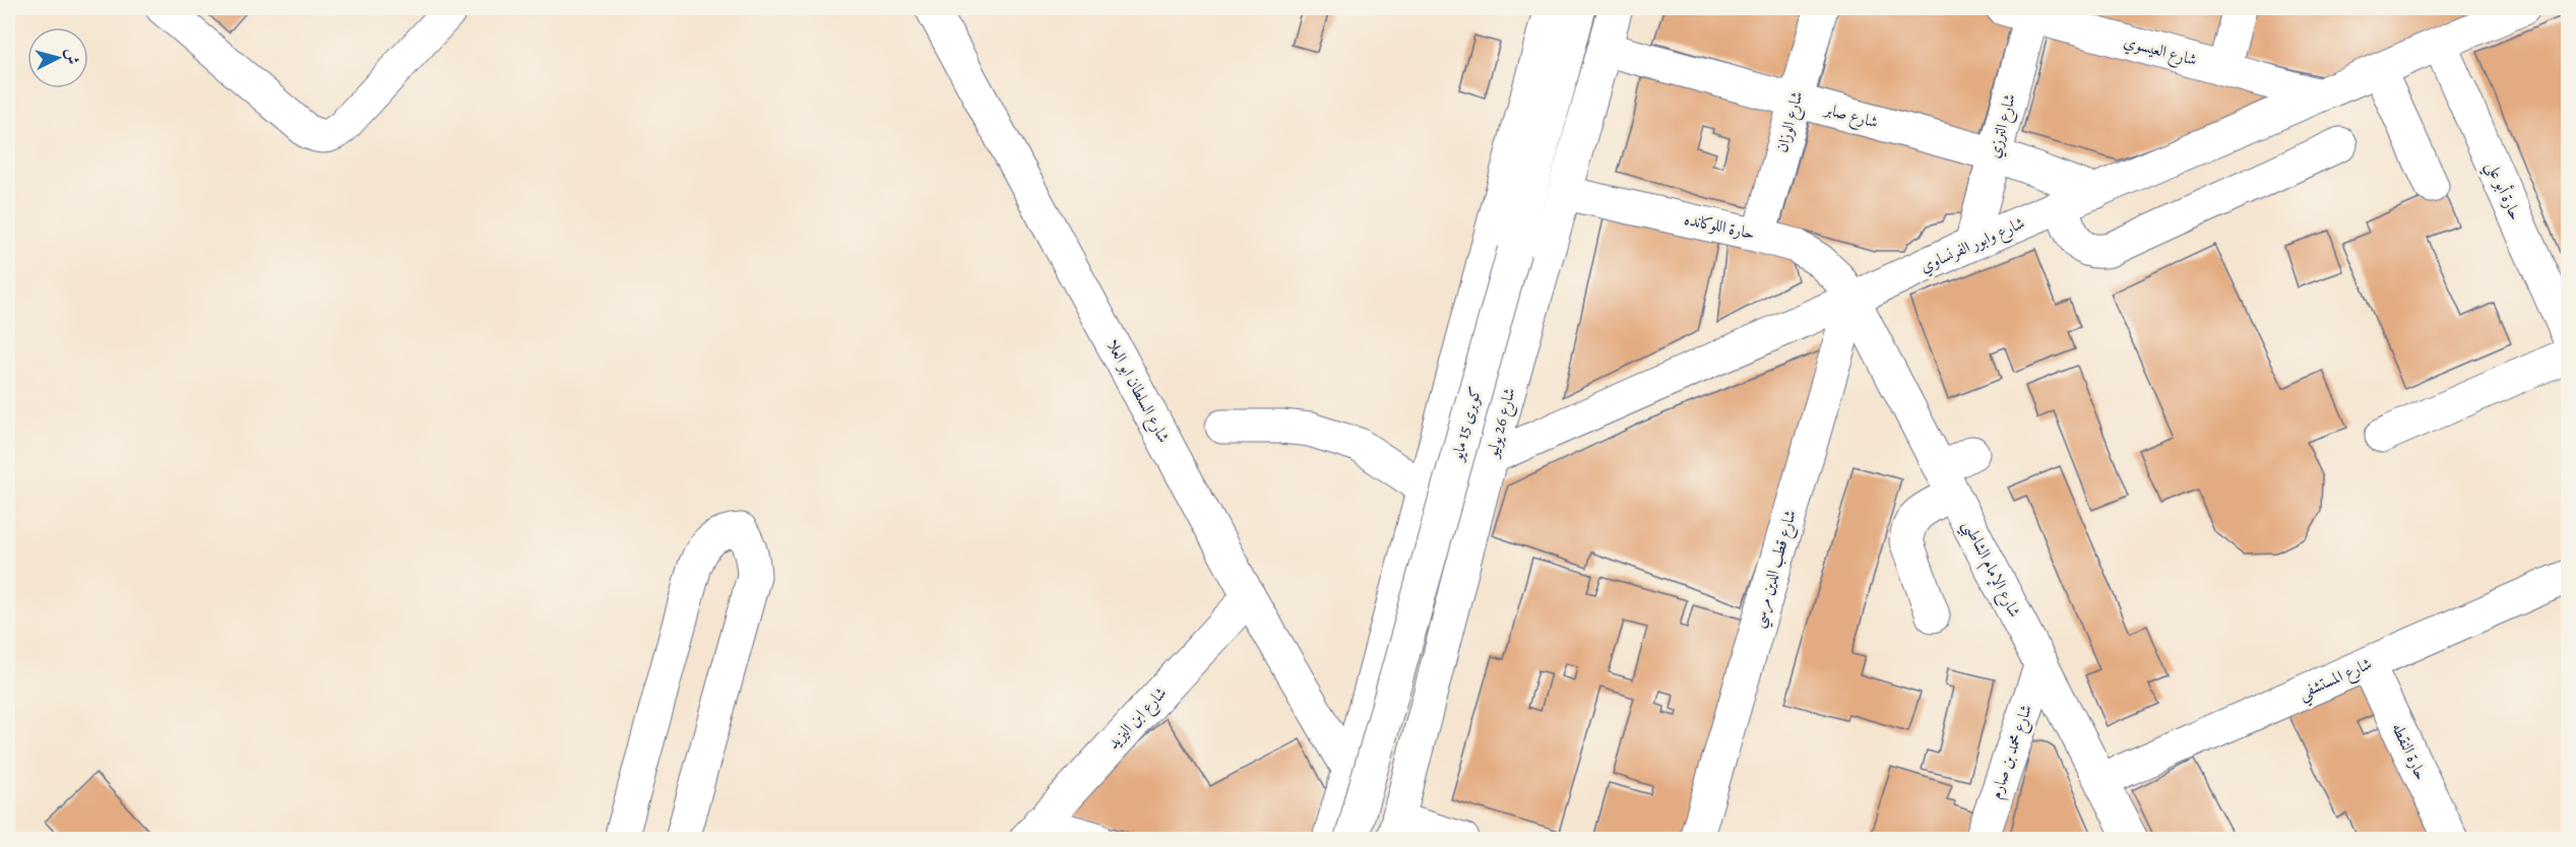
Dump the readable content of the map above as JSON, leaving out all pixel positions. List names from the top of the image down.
{
  "streets": {
    "main road": [
      "شارع العيسوي",
      "شارع صابر",
      "شارع الوزان",
      "شارع الترزي",
      "حارة أبو علي",
      "حارة اللوكانده",
      "شارع وابور الفرنساوي",
      "شارع السلطان ابو العلا",
      "شارع 26 يوليو",
      "كوبرى 15 مايو",
      "شارع قطب الدين مرسي",
      "شارع الإمام الشاطبي",
      "شارع المستشفي",
      "شارع ابن اليزيد",
      "شارع محمد بن صارم",
      "حارة النقطه"
    ]
  },
  "crossings": [
    ["شارع العيسوي", "شارع الترزي"],
    ["شارع العيسوي", "شارع وابور الفرنساوي"],
    ["شارع صابر", "شارع الوزان"],
    ["شارع صابر", "شارع الترزي"],
    ["شارع صابر", "شارع وابور الفرنساوي"],
    ["شارع صابر", "شارع 26 يوليو"],
    ["شارع الوزان", "حارة اللوكانده"],
    ["شارع الترزي", "شارع وابور الفرنساوي"],
    ["حارة أبو علي", "شارع وابور الفرنساوي"],
    ["حارة اللوكانده", "شارع وابور الفرنساوي"],
    ["حارة اللوكانده", "شارع 26 يوليو"],
    ["حارة اللوكانده", "شارع قطب الدين مرسي"],
    ["حارة اللوكانده", "شارع الإمام الشاطبي"],
    ["شارع وابور الفرنساوي", "شارع 26 يوليو"],
    ["شارع وابور الفرنساوي", "شارع قطب الدين مرسي"],
    ["شارع وابور الفرنساوي", "شارع الإمام الشاطبي"],
    ["شارع السلطان ابو العلا", "شارع ابن اليزيد"],
    ["شارع قطب الدين مرسي", "شارع الإمام الشاطبي"],
    ["شارع الإمام الشاطبي", "شارع المستشفي"],
    ["شارع الإمام الشاطبي", "شارع محمد بن صارم"],
    ["شارع المستشفي", "حارة النقطه"]
  ],
  "north": "right"
}
